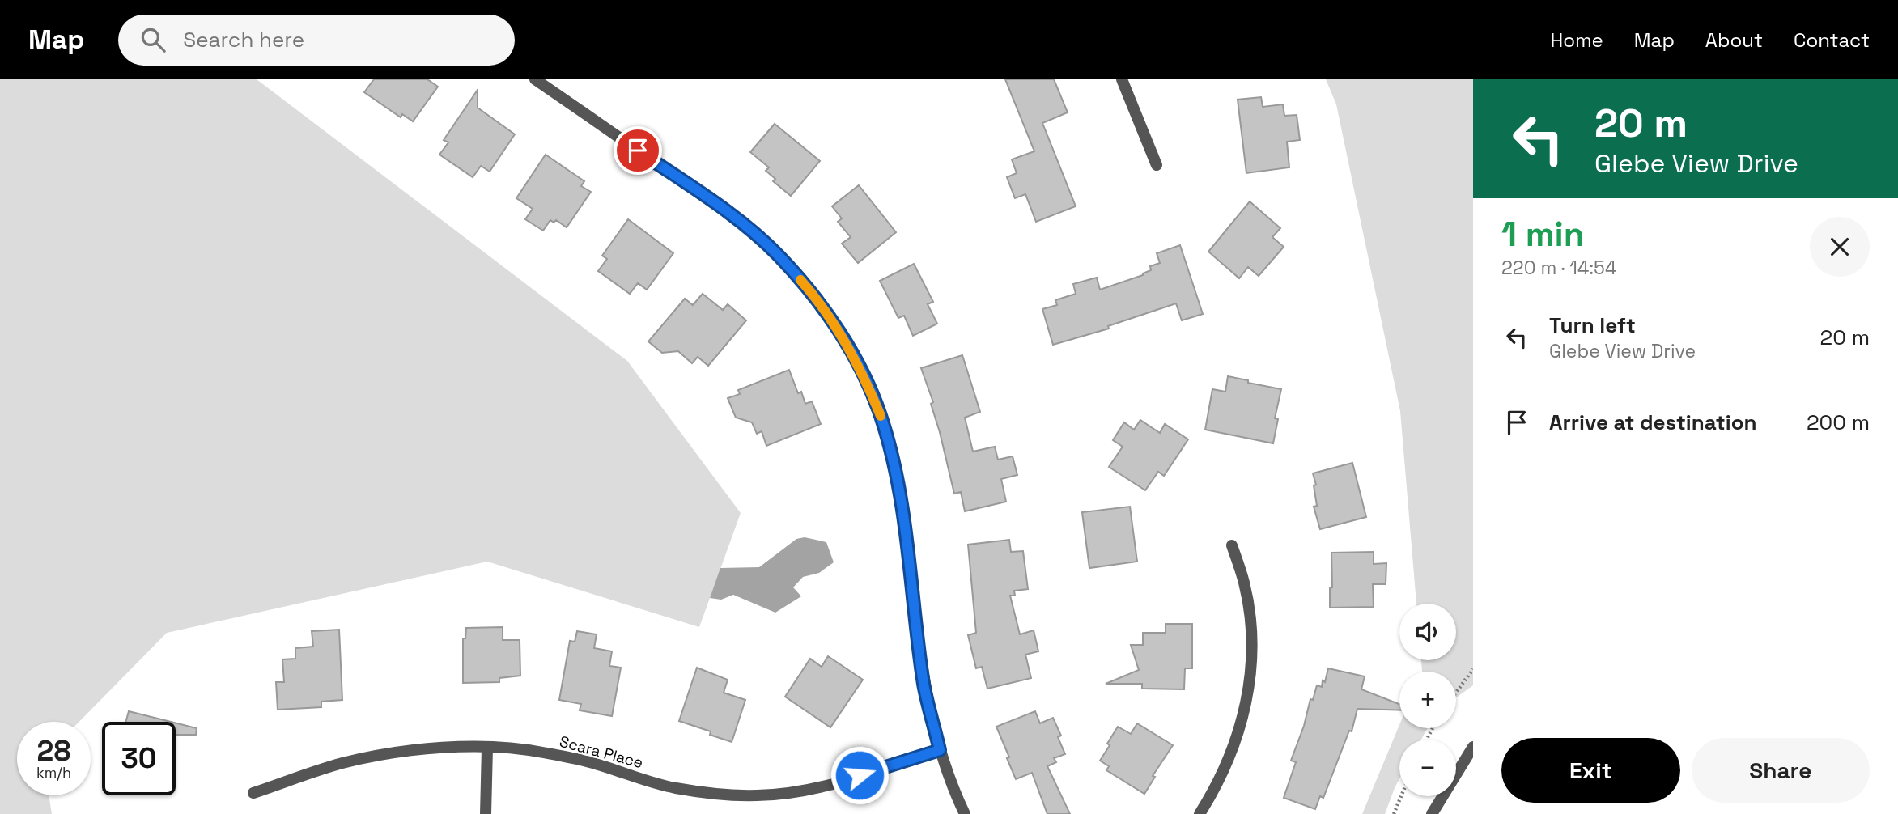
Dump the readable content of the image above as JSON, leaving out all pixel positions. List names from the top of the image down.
{
  "streets": {
    "street": ["Scara Place"]
  },
  "page": {
    "header": "Map",
    "search": "Search here",
    "nav": [
      "Home",
      "Map",
      "About",
      "Contact"
    ],
    "turn": ["20 m", "Glebe View Drive"],
    "heading": ["1 min", "220 m · 14:54"],
    "list": [
      {
        "name": "Turn left",
        "note": "Glebe View Drive",
        "value": "20 m"
      },
      {
        "name": "Arrive at destination",
        "value": "200 m"
      }
    ],
    "map_buttons": ["+", "−"],
    "speed": "28 km/h",
    "limit": "30",
    "buttons": ["Exit", "Share"]
  }
}
